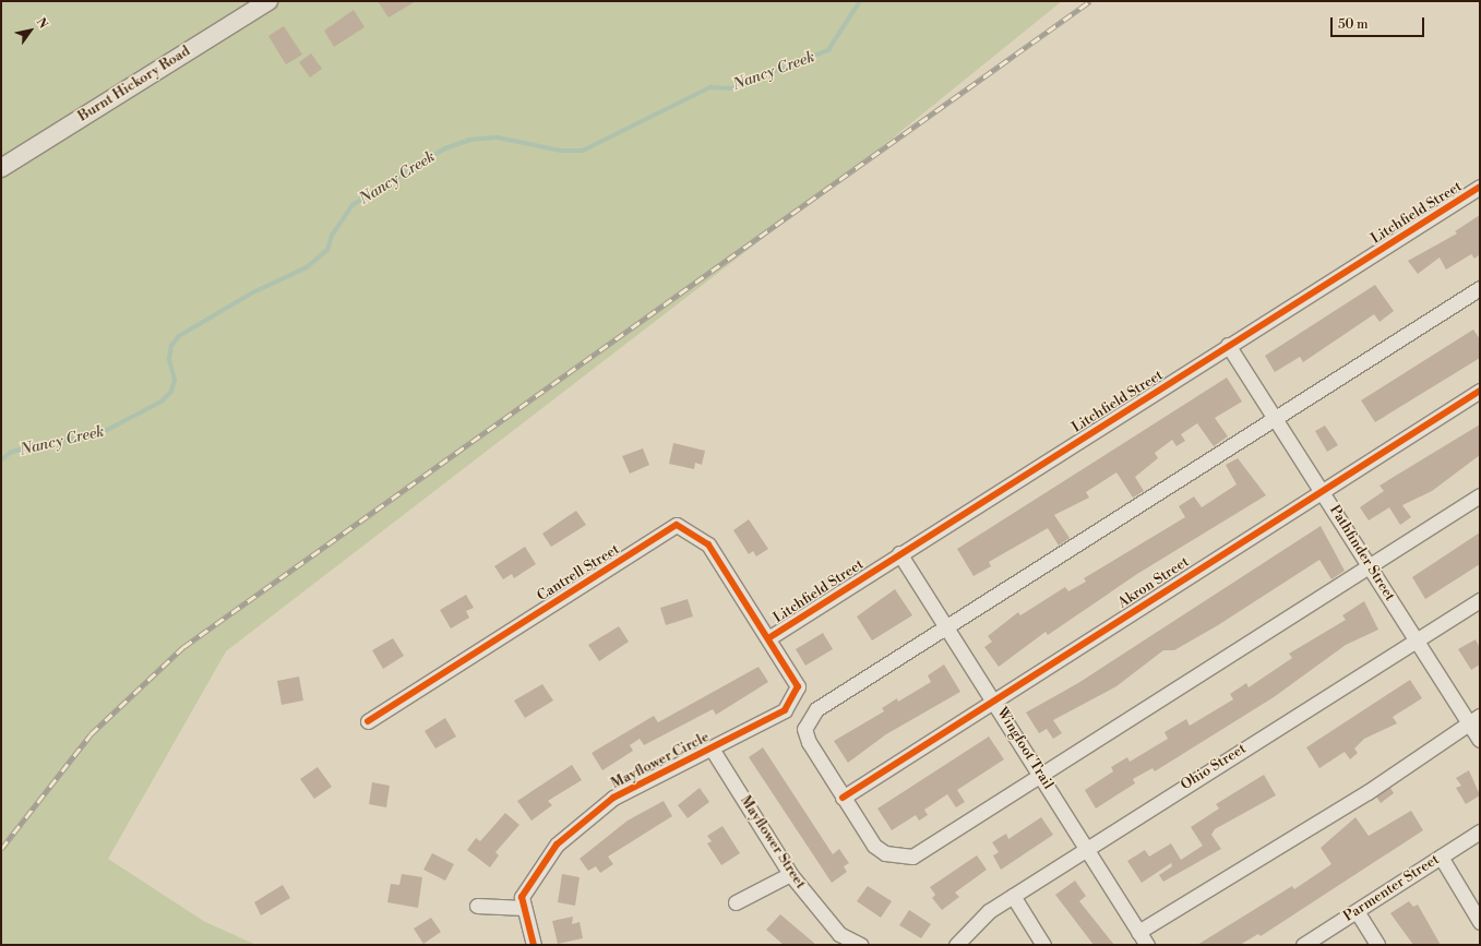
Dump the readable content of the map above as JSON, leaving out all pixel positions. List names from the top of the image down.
{
  "streets": {
    "main road": ["Burnt Hickory Road"],
    "street": [
      "Litchfield Street",
      "Pathfinder Street",
      "Cantrell Street",
      "Akron Street",
      "Wingfoot Trail",
      "Mayflower Circle",
      "Ohio Street",
      "Mayflower Street",
      "Parmenter Street"
    ]
  },
  "crossings": [
    ["Litchfield Street", "Pathfinder Street"],
    ["Litchfield Street", "Cantrell Street"],
    ["Litchfield Street", "Wingfoot Trail"],
    ["Litchfield Street", "Mayflower Circle"],
    ["Pathfinder Street", "Akron Street"],
    ["Pathfinder Street", "Ohio Street"],
    ["Cantrell Street", "Mayflower Circle"],
    ["Akron Street", "Wingfoot Trail"],
    ["Wingfoot Trail", "Ohio Street"],
    ["Mayflower Circle", "Mayflower Street"]
  ],
  "water": ["Nancy Creek"],
  "scale_bar": "50 m",
  "north": "top right"
}
